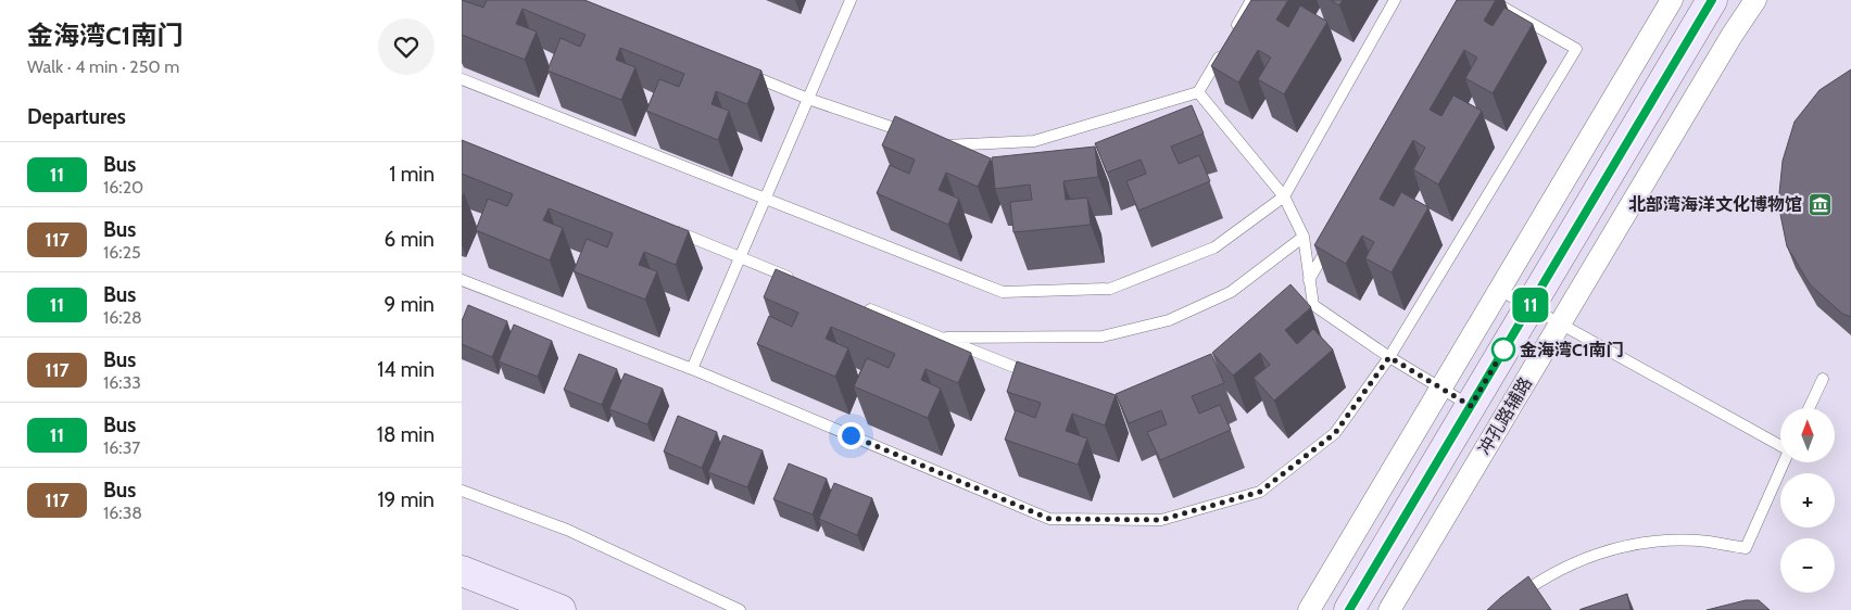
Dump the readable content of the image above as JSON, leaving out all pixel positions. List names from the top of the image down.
{
  "streets": {
    "street": ["冲孔路辅路"]
  },
  "places": {
    "museum": ["北部湾海洋文化博物馆"],
    "other": ["金海湾C1南门"]
  },
  "lines": ["bus line 11"],
  "north": "top",
  "page": {
    "heading": [
      ["金海湾C1南门", "Walk · 4 min · 250 m"],
      "Departures"
    ],
    "on_map": "11",
    "list": [
      {
        "mark": "11",
        "name": "Bus",
        "note": "16:20",
        "value": "1 min"
      },
      {
        "mark": "117",
        "name": "Bus",
        "note": "16:25",
        "value": "6 min"
      },
      {
        "mark": "11",
        "name": "Bus",
        "note": "16:28",
        "value": "9 min"
      },
      {
        "mark": "117",
        "name": "Bus",
        "note": "16:33",
        "value": "14 min"
      },
      {
        "mark": "11",
        "name": "Bus",
        "note": "16:37",
        "value": "18 min"
      },
      {
        "mark": "117",
        "name": "Bus",
        "note": "16:38",
        "value": "19 min"
      }
    ],
    "map_buttons": ["+", "−"]
  }
}
